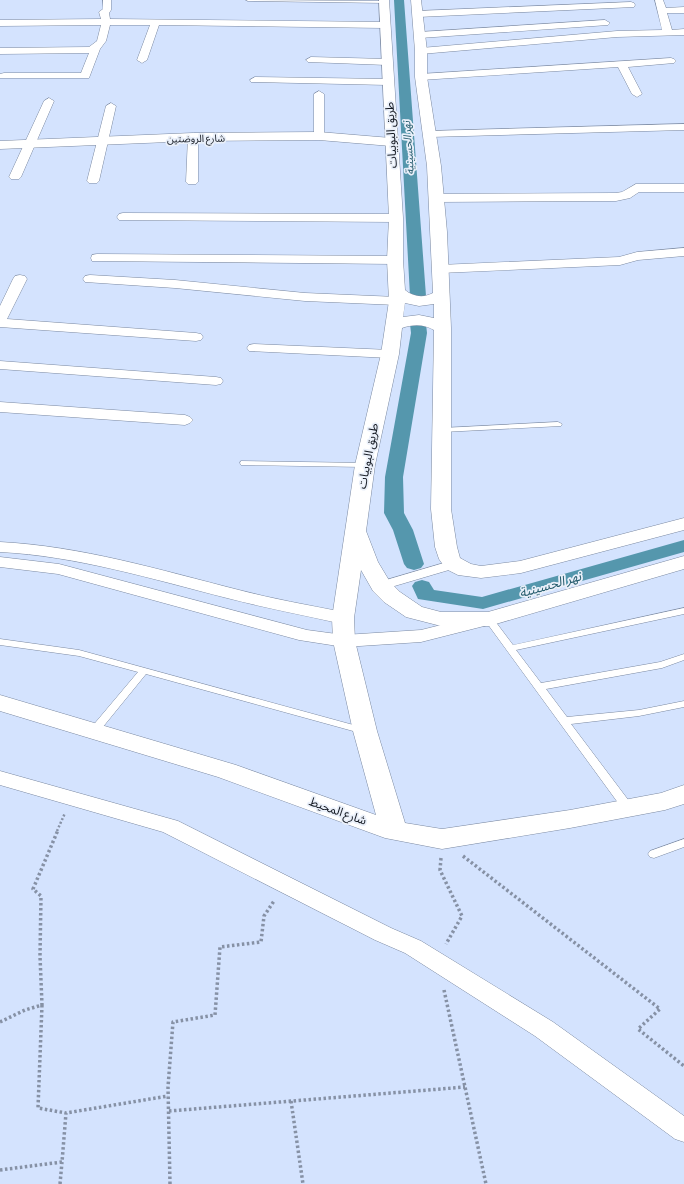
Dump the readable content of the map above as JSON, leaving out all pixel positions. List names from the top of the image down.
{
  "streets": {
    "main road": ["طريق البوبيات", "شارع الروضتين", "شارع المحيط"]
  },
  "crossings": [
    ["طريق البوبيات", "شارع الروضتين"]
  ],
  "water": ["نهر الحسينية"]
}
